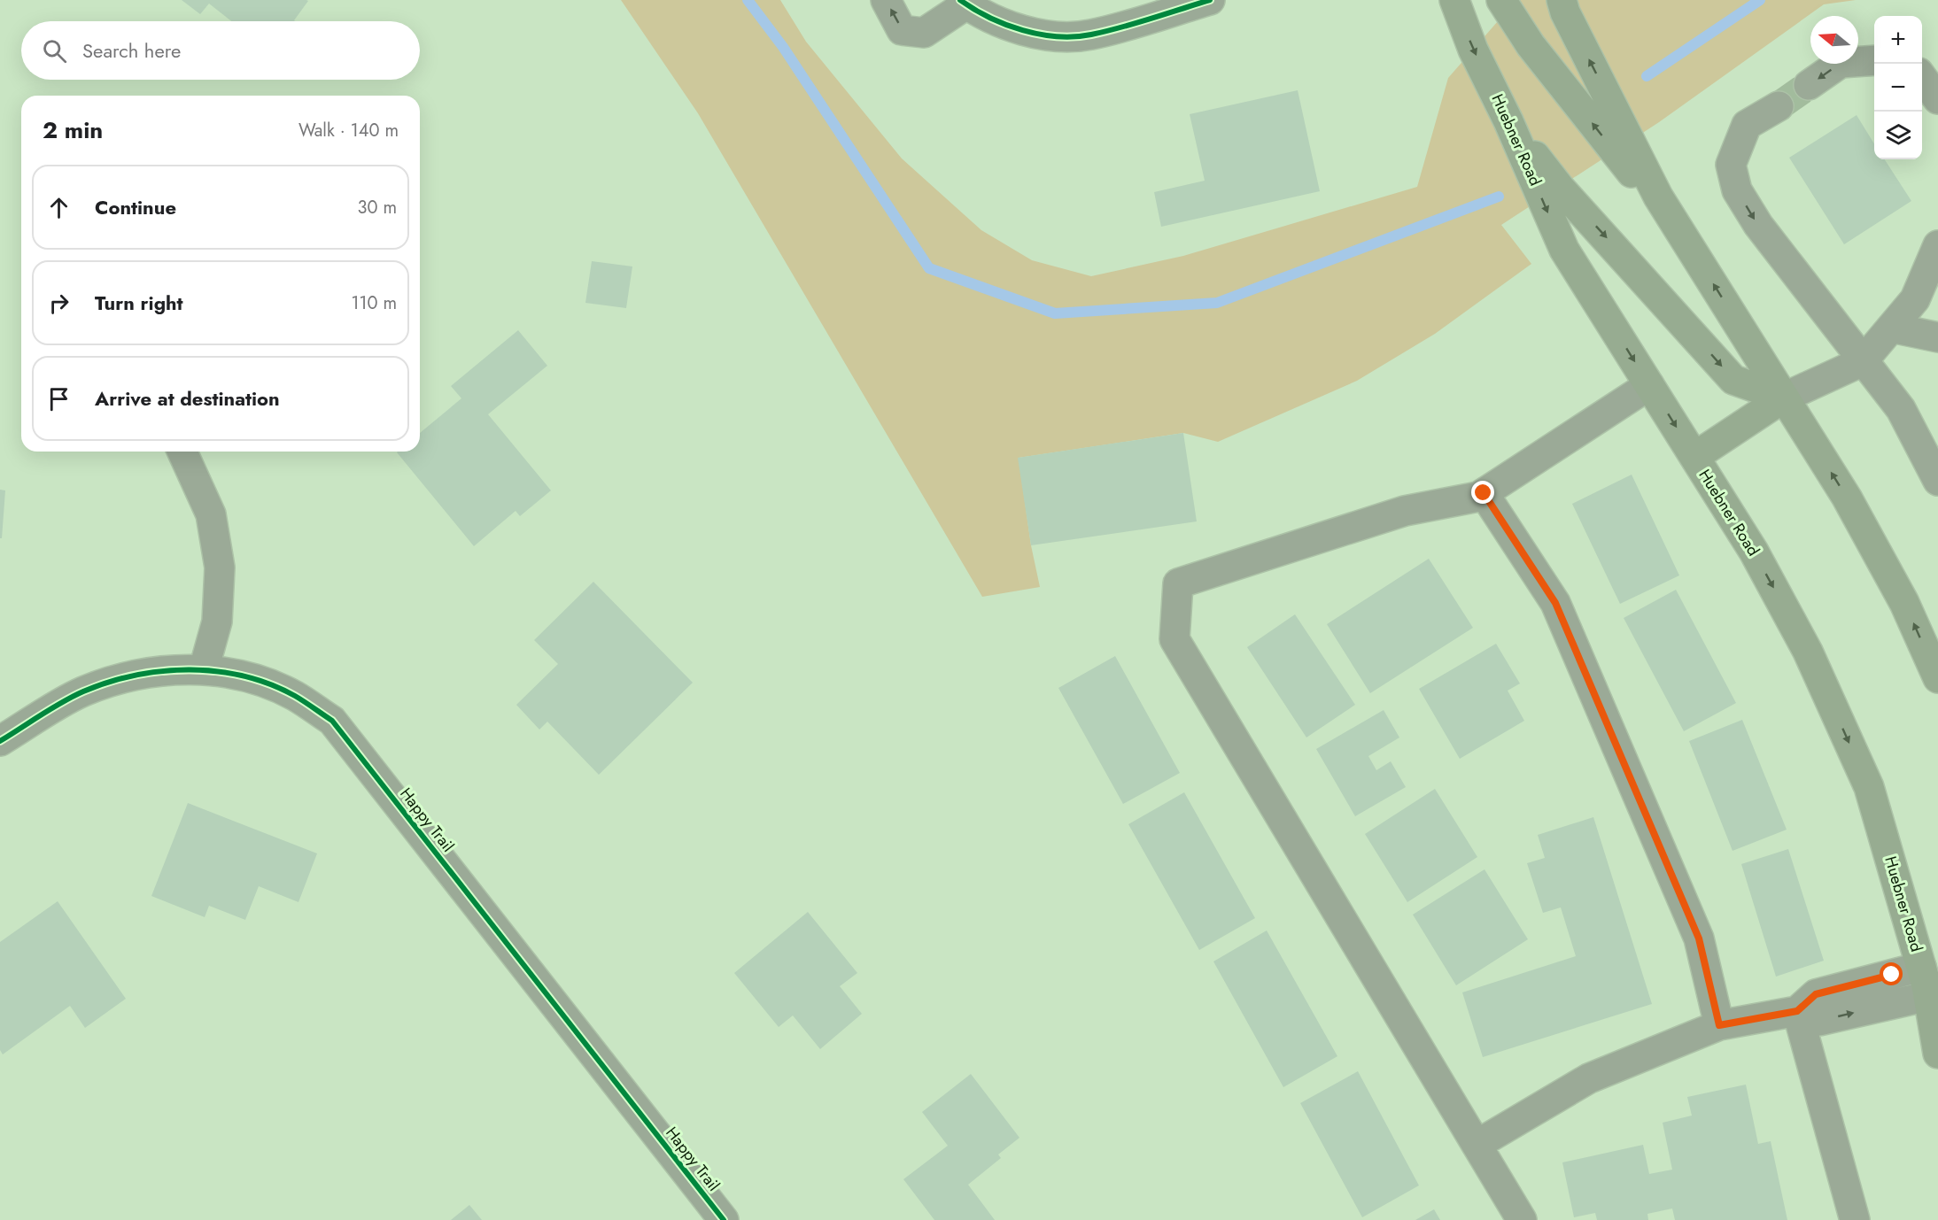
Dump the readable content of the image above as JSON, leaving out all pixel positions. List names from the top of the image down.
{
  "streets": {
    "main road": ["Huebner Road"],
    "street": ["Happy Trail"]
  },
  "north": "left",
  "page": {
    "map_buttons": ["+", "−"],
    "search": "Search here",
    "heading": ["2 min", "Walk · 140 m"],
    "list": [
      ["Continue", "30 m"],
      ["Turn right", "110 m"],
      "Arrive at destination"
    ]
  }
}
